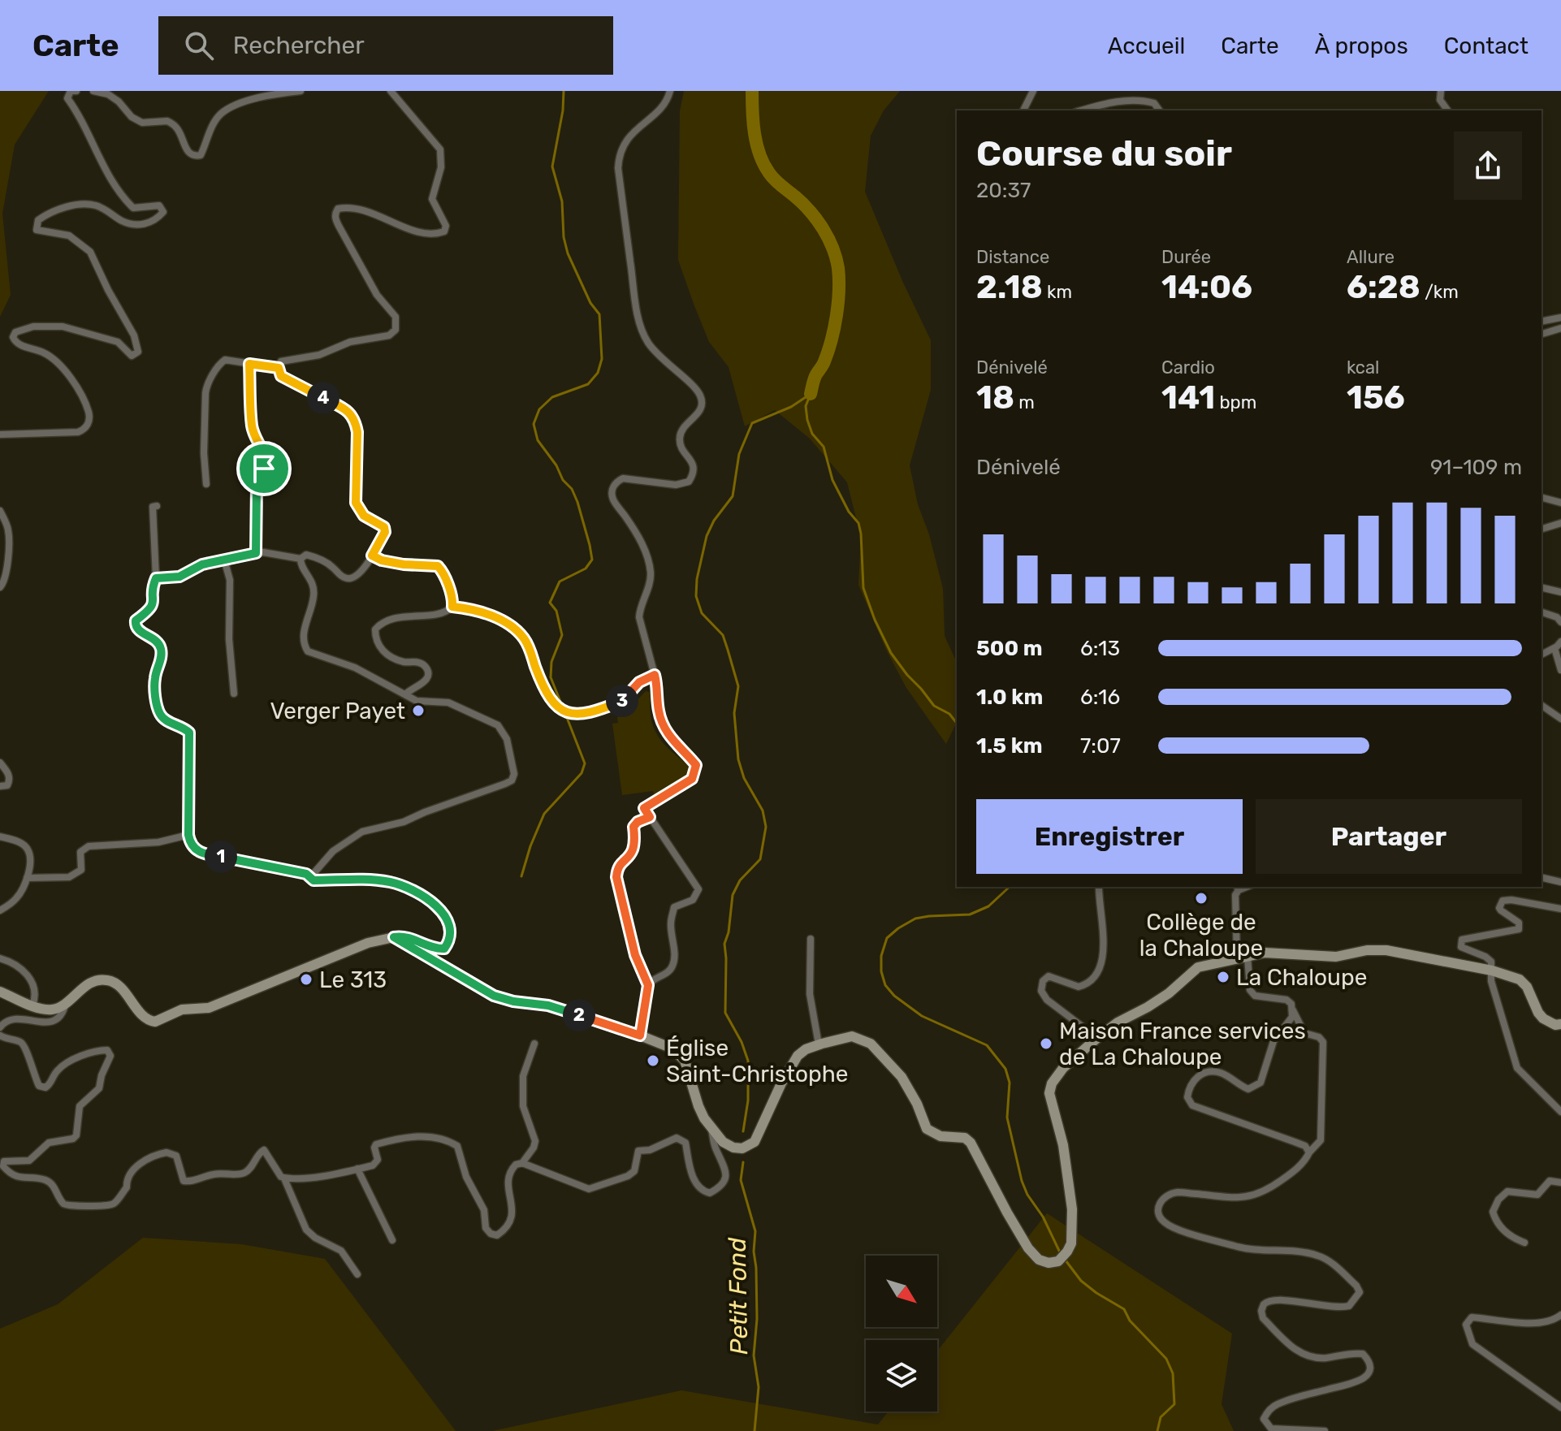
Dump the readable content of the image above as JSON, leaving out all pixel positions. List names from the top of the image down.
{
  "water": ["Petit Fond"],
  "places": [
    "Verger Payet",
    "Collège de la Chaloupe",
    "La Chaloupe",
    "Le 313",
    "Maison France services de La Chaloupe",
    "Église Saint-Christophe"
  ],
  "north": "bottom right",
  "page": {
    "header": "Carte",
    "search": "Rechercher",
    "nav": [
      "Accueil",
      "Carte",
      "À propos",
      "Contact"
    ],
    "heading": ["Course du soir", "20:37"],
    "stats": [
      ["Distance", "2.18 km"],
      ["Durée", "14:06"],
      ["Allure", "6:28 /km"],
      ["Dénivelé", "18 m"],
      ["Cardio", "141 bpm"],
      ["kcal", "156"]
    ],
    "pins": [
      "4",
      "3",
      "1",
      "2"
    ],
    "chart": ["Dénivelé", "91–109 m"],
    "list": [
      {
        "name": "500 m",
        "note": "6:13"
      },
      {
        "name": "1.0 km",
        "note": "6:16"
      },
      {
        "name": "1.5 km",
        "note": "7:07"
      }
    ],
    "buttons": ["Enregistrer", "Partager"]
  }
}
